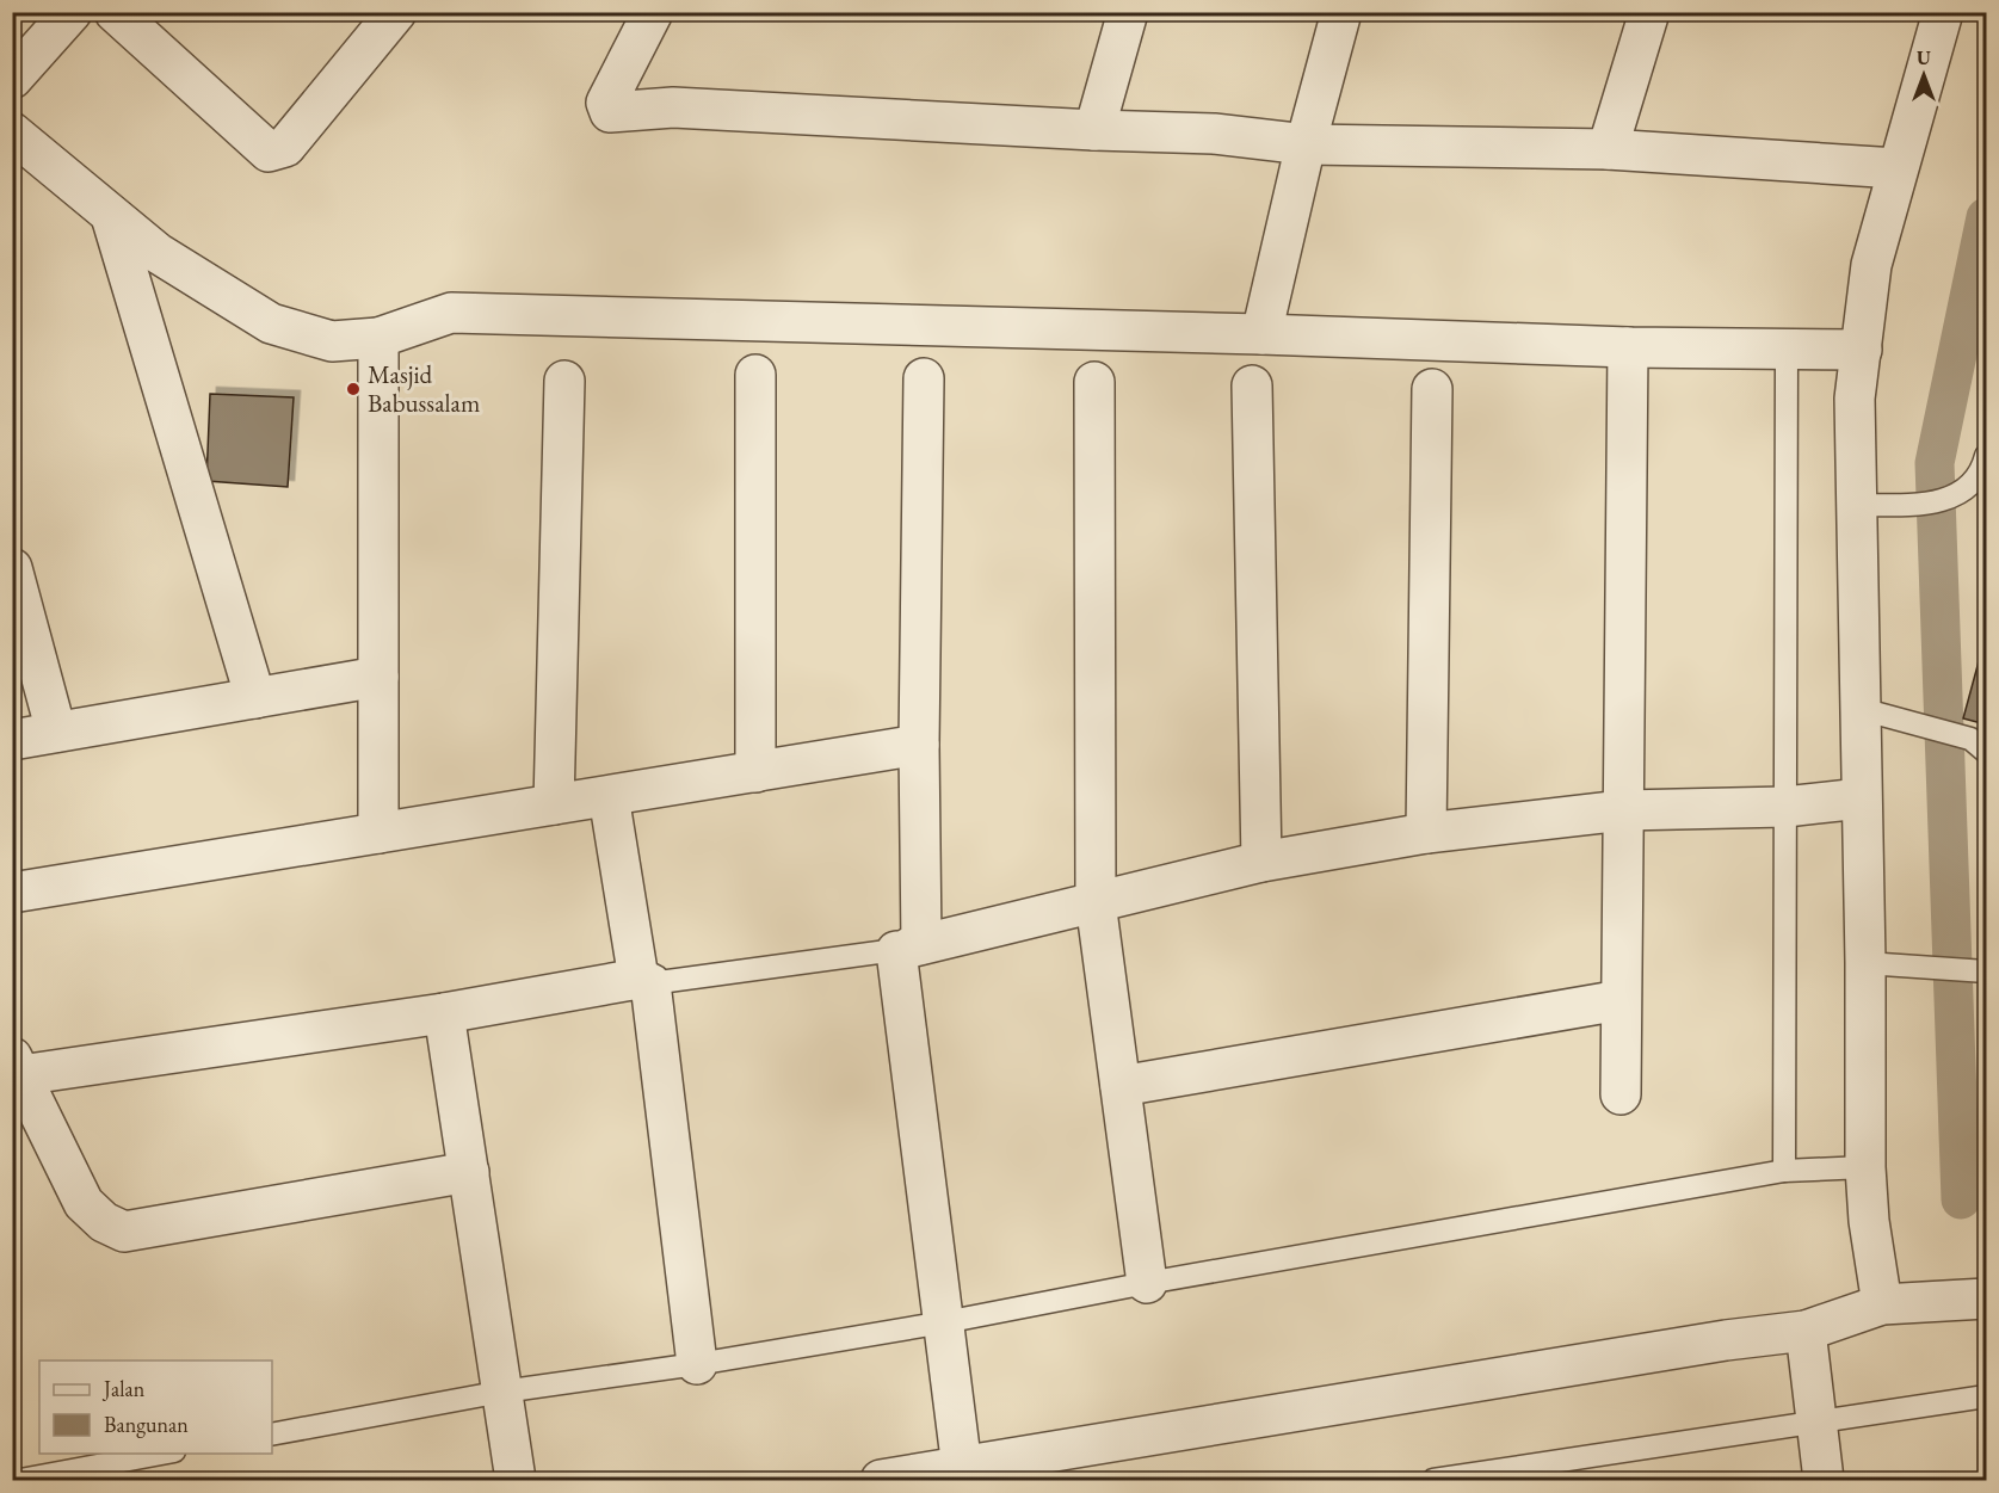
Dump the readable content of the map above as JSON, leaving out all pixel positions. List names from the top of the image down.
{
  "places": ["Masjid Babussalam"],
  "legend": ["Jalan", "Bangunan"],
  "north": "top"
}
